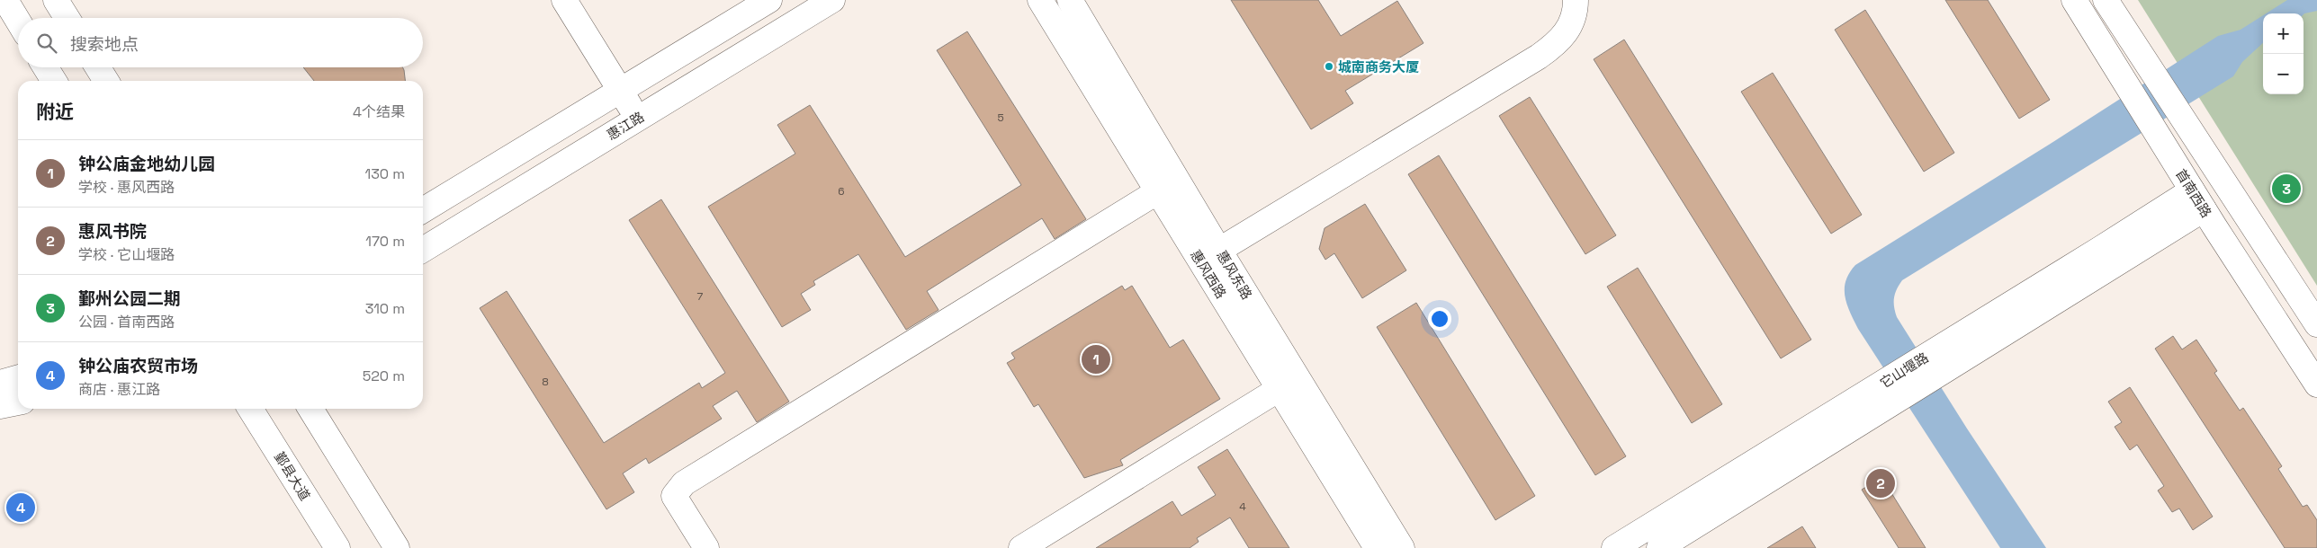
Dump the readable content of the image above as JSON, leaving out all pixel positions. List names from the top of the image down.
{
  "streets": {
    "street": [
      "惠江路",
      "首南西路",
      "惠风西路",
      "它山堰路",
      "鄞县大道"
    ]
  },
  "crossings": [
    ["首南西路", "它山堰路"]
  ],
  "places": ["城南商务大厦"],
  "house_numbers": [
    "5",
    "6",
    "7",
    "8",
    "4"
  ],
  "page": {
    "map_buttons": ["+", "−"],
    "search": "搜索地点",
    "heading": ["附近", "4个结果"],
    "list": [
      {
        "mark": "1",
        "name": "钟公庙金地幼儿园",
        "note": "学校 · 惠风西路",
        "value": "130 m"
      },
      {
        "mark": "2",
        "name": "惠风书院",
        "note": "学校 · 它山堰路",
        "value": "170 m"
      },
      {
        "mark": "3",
        "name": "鄞州公园二期",
        "note": "公园 · 首南西路",
        "value": "310 m"
      },
      {
        "mark": "4",
        "name": "钟公庙农贸市场",
        "note": "商店 · 惠江路",
        "value": "520 m"
      }
    ],
    "pins": [
      "3",
      "1",
      "2",
      "4"
    ]
  }
}
